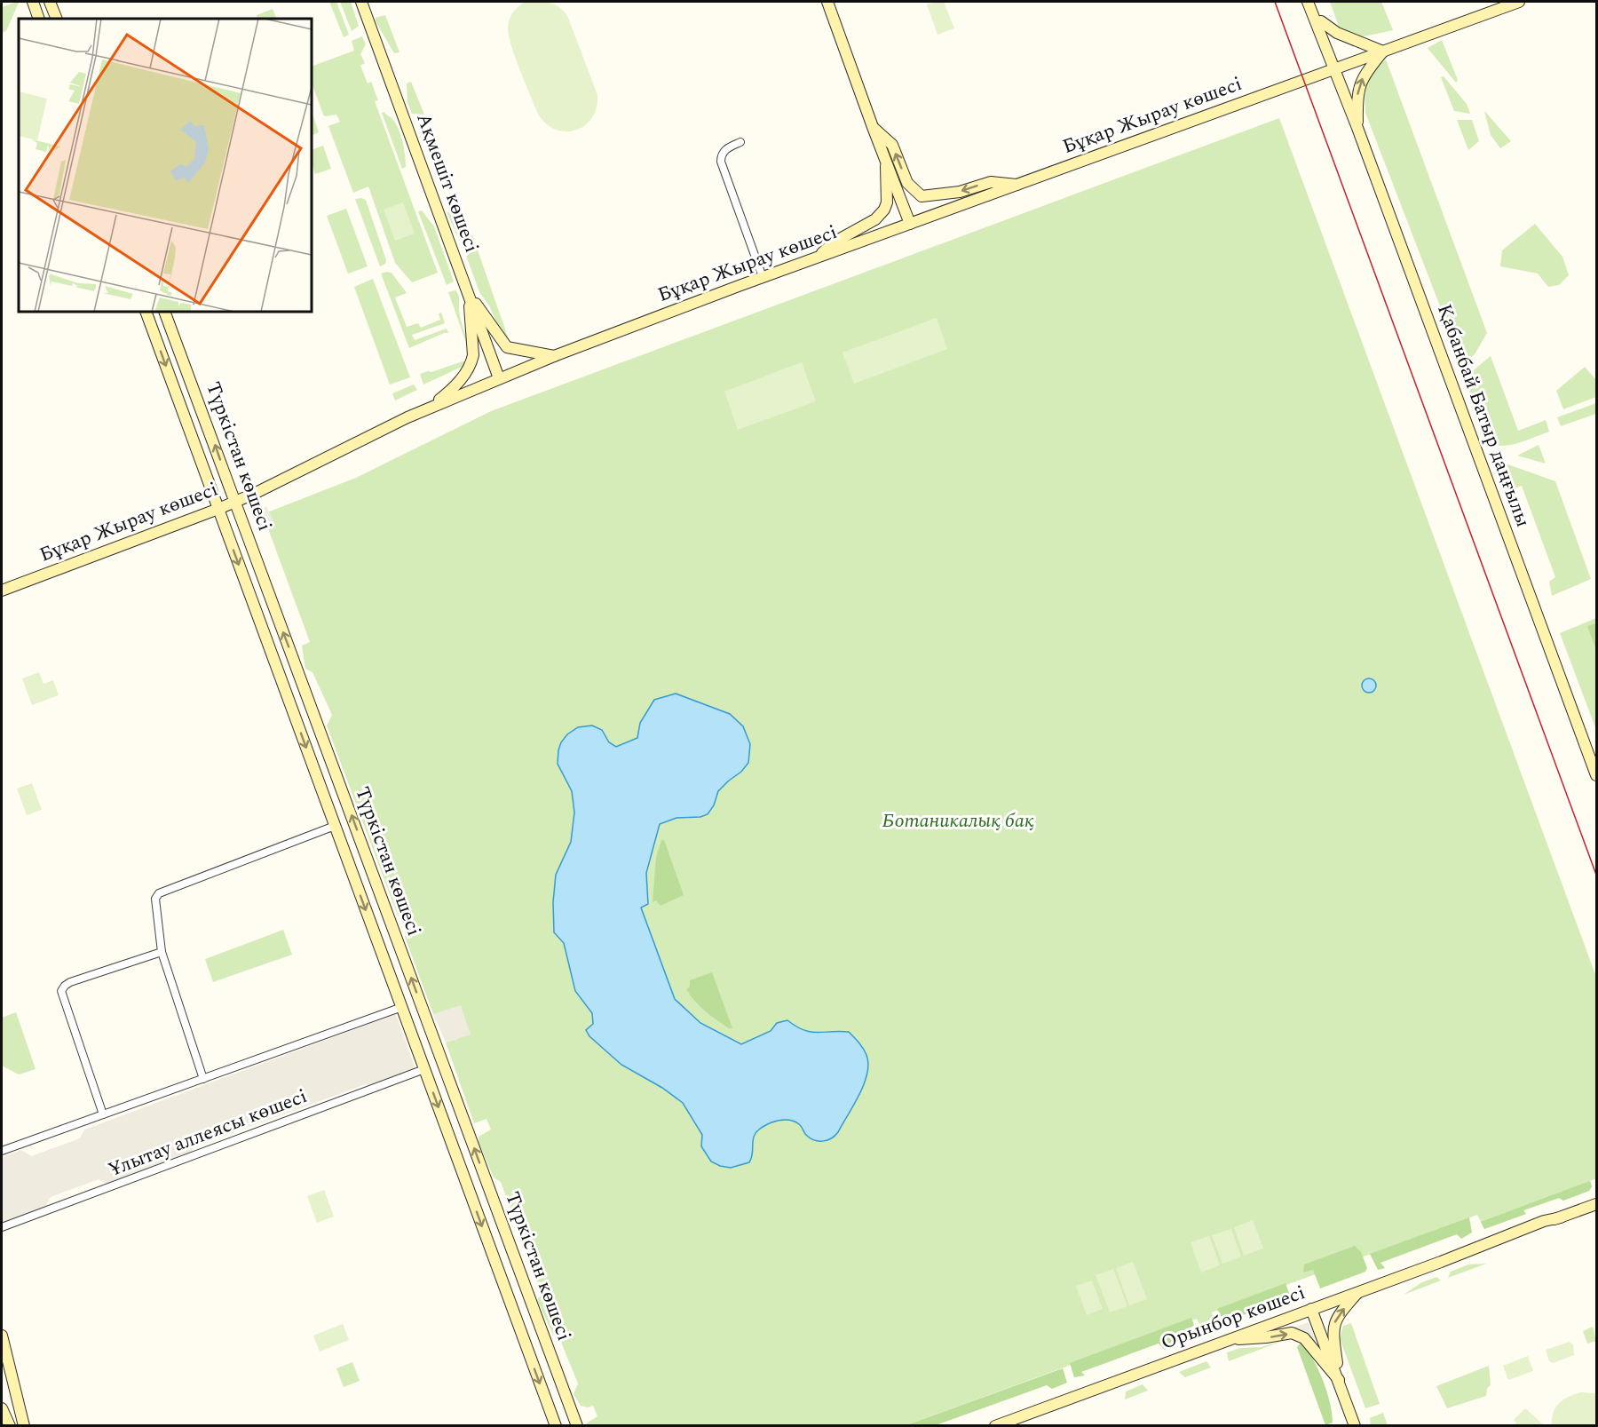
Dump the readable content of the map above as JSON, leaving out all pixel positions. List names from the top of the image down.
{
  "streets": {
    "street": [
      "Бұқар Жырау көшесі",
      "Ақмешіт көшесі",
      "Қабанбай Батыр даңғылы",
      "Түркістан көшесі",
      "Ұлытау аллеясы көшесі",
      "Орынбор көшесі"
    ]
  },
  "crossings": [
    ["Бұқар Жырау көшесі", "Ақмешіт көшесі"],
    ["Бұқар Жырау көшесі", "Қабанбай Батыр даңғылы"],
    ["Бұқар Жырау көшесі", "Түркістан көшесі"],
    ["Түркістан көшесі", "Ұлытау аллеясы көшесі"]
  ],
  "parks": ["Ботаникалық бақ"]
}
